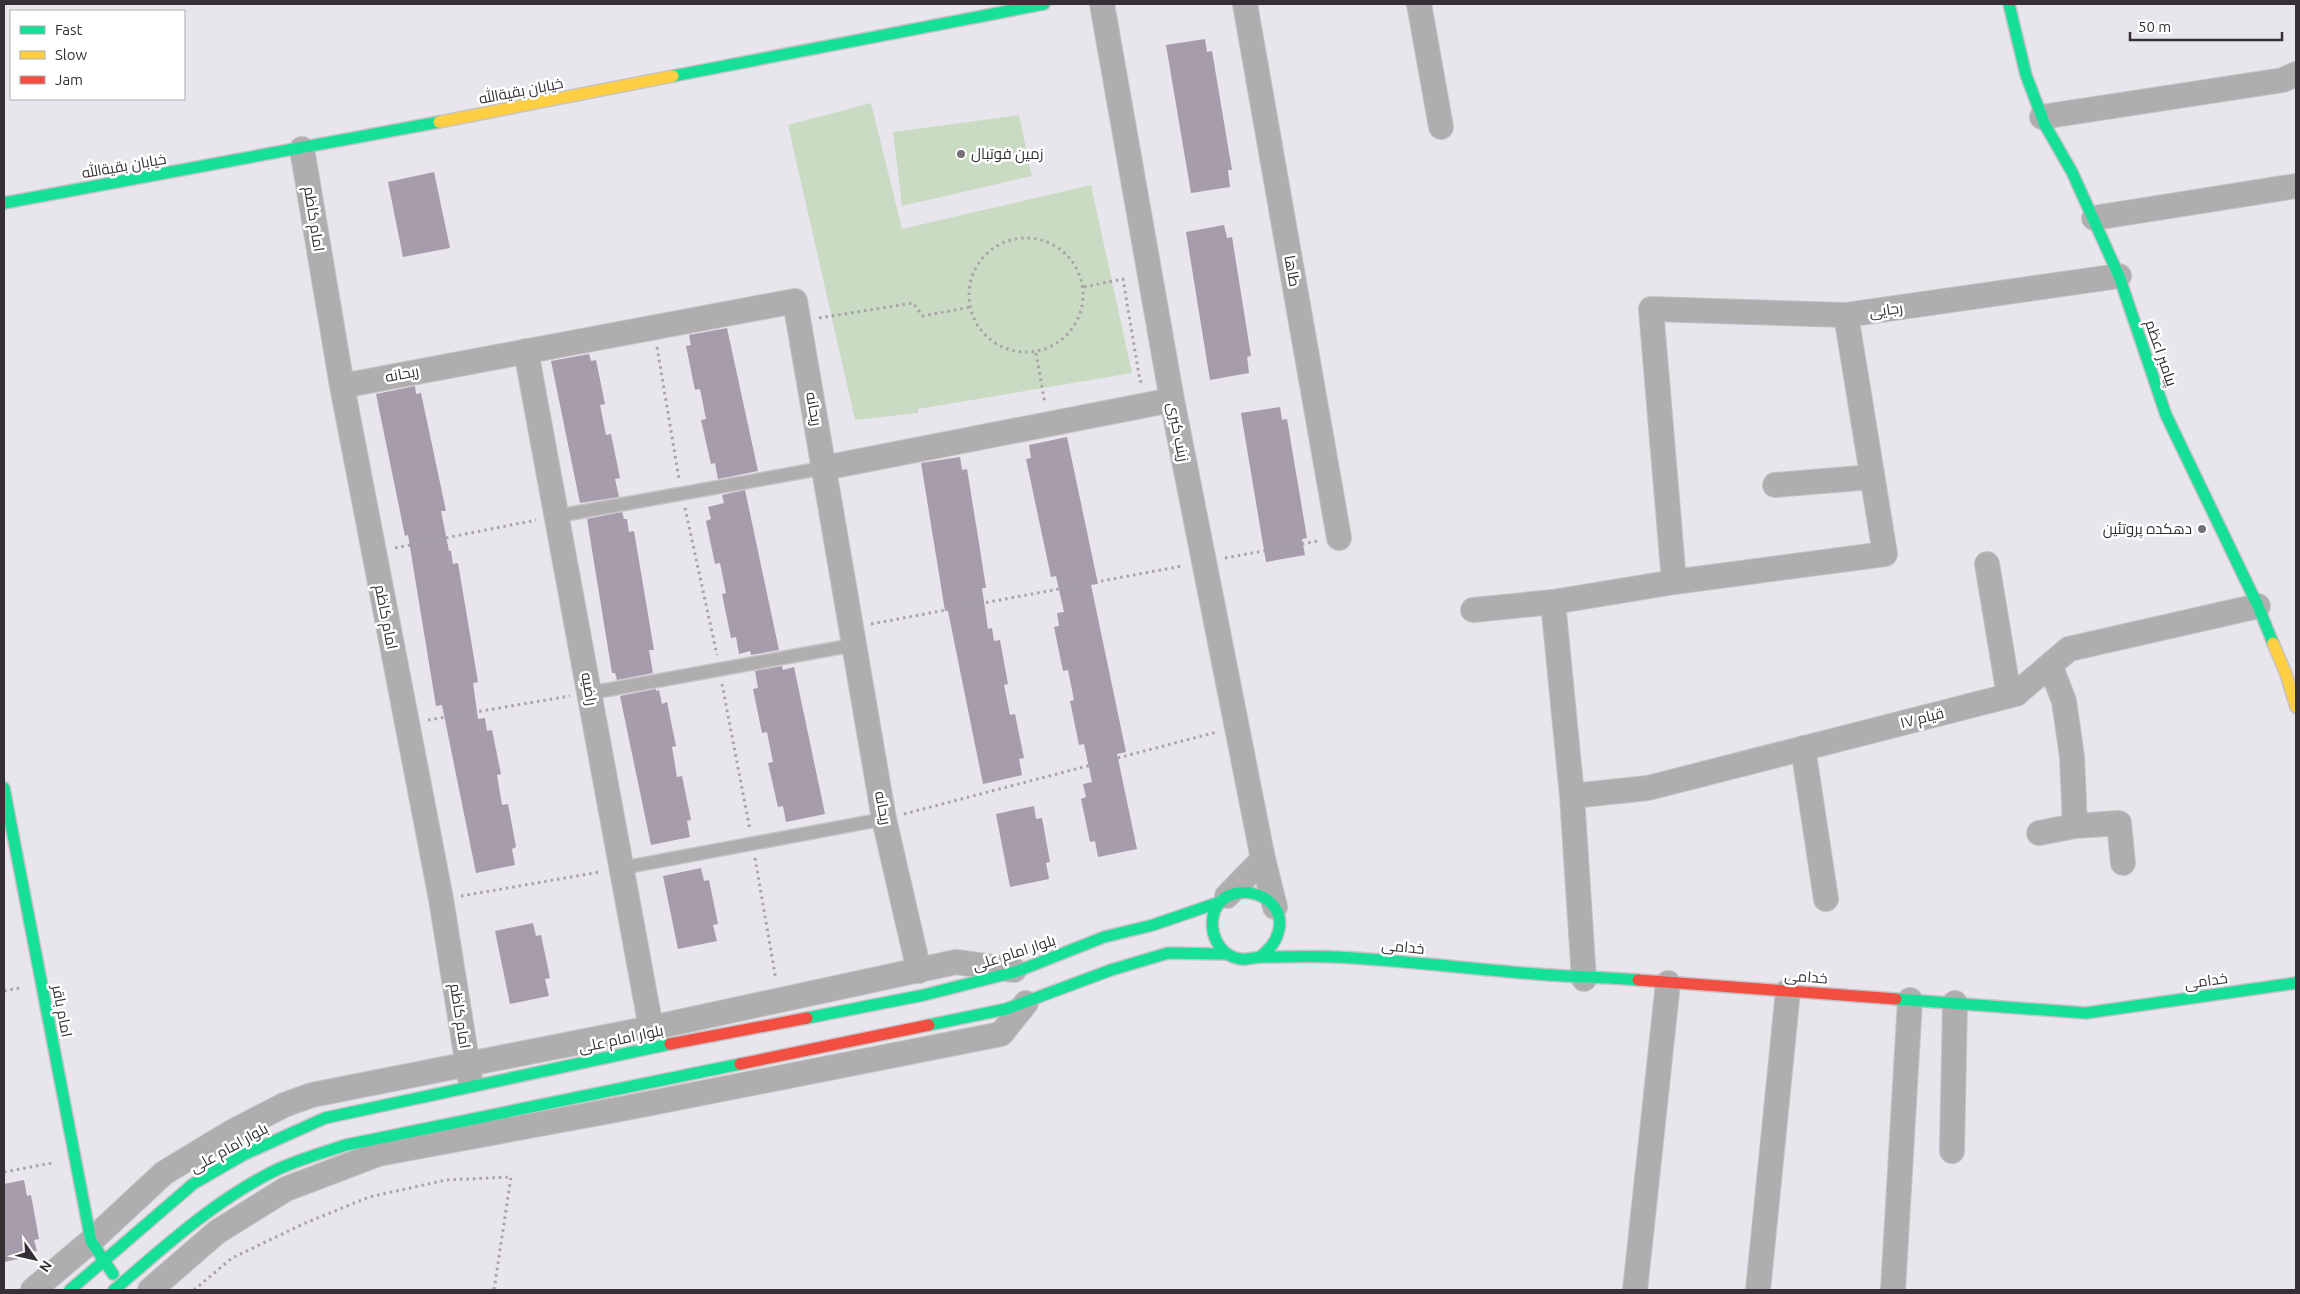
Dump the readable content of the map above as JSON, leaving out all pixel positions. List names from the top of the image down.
{
  "streets": {
    "main road": [
      "خیابان بقیةالله",
      "پیامبر اعظم",
      "خدامی",
      "بلوار امام علی",
      "امام باقر"
    ],
    "street": [
      "امام کاظم",
      "طاها",
      "رجایی",
      "ریحانه",
      "زینب کبری",
      "راضیه",
      "قیام ۱۷"
    ]
  },
  "crossings": [
    ["خیابان بقیةالله", "امام کاظم"],
    ["امام کاظم", "ریحانه"],
    ["امام کاظم", "بلوار امام علی"],
    ["رجایی", "پیامبر اعظم"],
    ["پیامبر اعظم", "قیام ۱۷"],
    ["ریحانه", "راضیه"],
    ["زینب کبری", "خدامی"],
    ["زینب کبری", "بلوار امام علی"],
    ["خدامی", "بلوار امام علی"]
  ],
  "places": ["زمین فوتبال", "دهکده پروتئین"],
  "legend": ["Fast", "Slow", "Jam"],
  "scale_bar": "50 m",
  "north": "bottom right"
}
